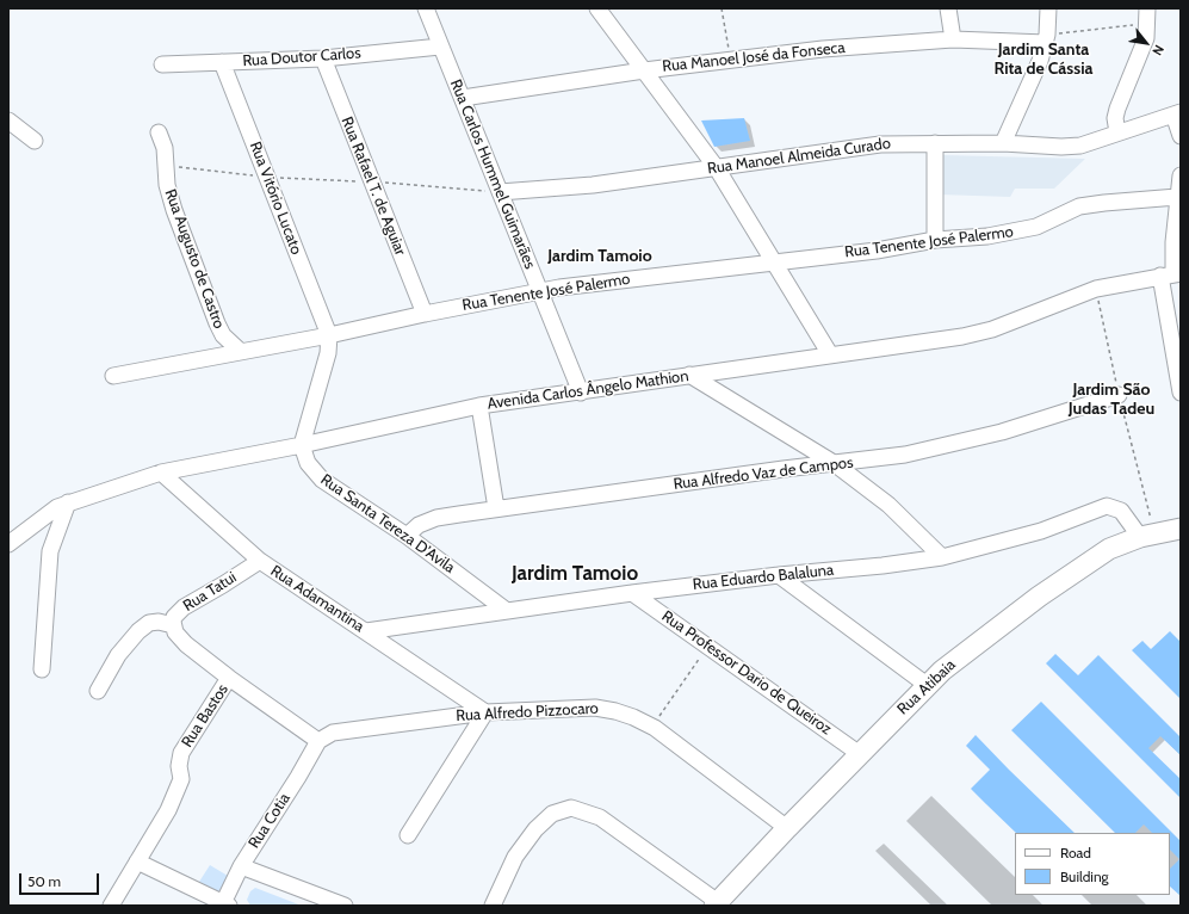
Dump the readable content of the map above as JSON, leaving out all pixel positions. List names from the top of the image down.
{
  "streets": {
    "main road": ["Rua Atibaia"],
    "street": [
      "Rua Doutor Carlos",
      "Rua Manoel José da Fonseca",
      "Rua Manoel Almeida Curado",
      "Rua Carlos Hummel Guimarães",
      "Rua Rafael T. de Aguiar",
      "Rua Vitório Lucato",
      "Rua Tenente José Palermo",
      "Rua Augusto de Castro",
      "Avenida Carlos Ângelo Mathion",
      "Rua Alfredo Vaz de Campos",
      "Rua Santa Tereza D'Avila",
      "Rua Eduardo Balaluna",
      "Rua Tatui",
      "Rua Adamantina",
      "Rua Professor Dario de Queiroz",
      "Rua Alfredo Pizzocaro",
      "Rua Bastos",
      "Rua Cotia"
    ]
  },
  "crossings": [
    ["Rua Doutor Carlos", "Rua Carlos Hummel Guimarães"],
    ["Rua Doutor Carlos", "Rua Rafael T. de Aguiar"],
    ["Rua Doutor Carlos", "Rua Vitório Lucato"],
    ["Rua Manoel José da Fonseca", "Rua Carlos Hummel Guimarães"],
    ["Rua Manoel Almeida Curado", "Rua Carlos Hummel Guimarães"],
    ["Rua Carlos Hummel Guimarães", "Rua Tenente José Palermo"],
    ["Rua Carlos Hummel Guimarães", "Avenida Carlos Ângelo Mathion"],
    ["Rua Rafael T. de Aguiar", "Rua Tenente José Palermo"],
    ["Rua Vitório Lucato", "Rua Tenente José Palermo"],
    ["Rua Tenente José Palermo", "Rua Augusto de Castro"],
    ["Avenida Carlos Ângelo Mathion", "Rua Santa Tereza D'Avila"],
    ["Avenida Carlos Ângelo Mathion", "Rua Adamantina"],
    ["Rua Alfredo Vaz de Campos", "Rua Santa Tereza D'Avila"],
    ["Rua Santa Tereza D'Avila", "Rua Eduardo Balaluna"],
    ["Rua Eduardo Balaluna", "Rua Adamantina"],
    ["Rua Eduardo Balaluna", "Rua Professor Dario de Queiroz"],
    ["Rua Eduardo Balaluna", "Rua Atibaia"],
    ["Rua Tatui", "Rua Adamantina"],
    ["Rua Adamantina", "Rua Alfredo Pizzocaro"],
    ["Rua Professor Dario de Queiroz", "Rua Atibaia"],
    ["Rua Atibaia", "Rua Alfredo Pizzocaro"],
    ["Rua Alfredo Pizzocaro", "Rua Cotia"]
  ],
  "districts": [
    "Jardim Santa Rita de Cássia",
    "Jardim Tamoio",
    "Jardim São Judas Tadeu",
    "Jardim Tamoio"
  ],
  "legend": ["Road", "Building"],
  "scale_bar": "50 m",
  "north": "bottom right"
}
